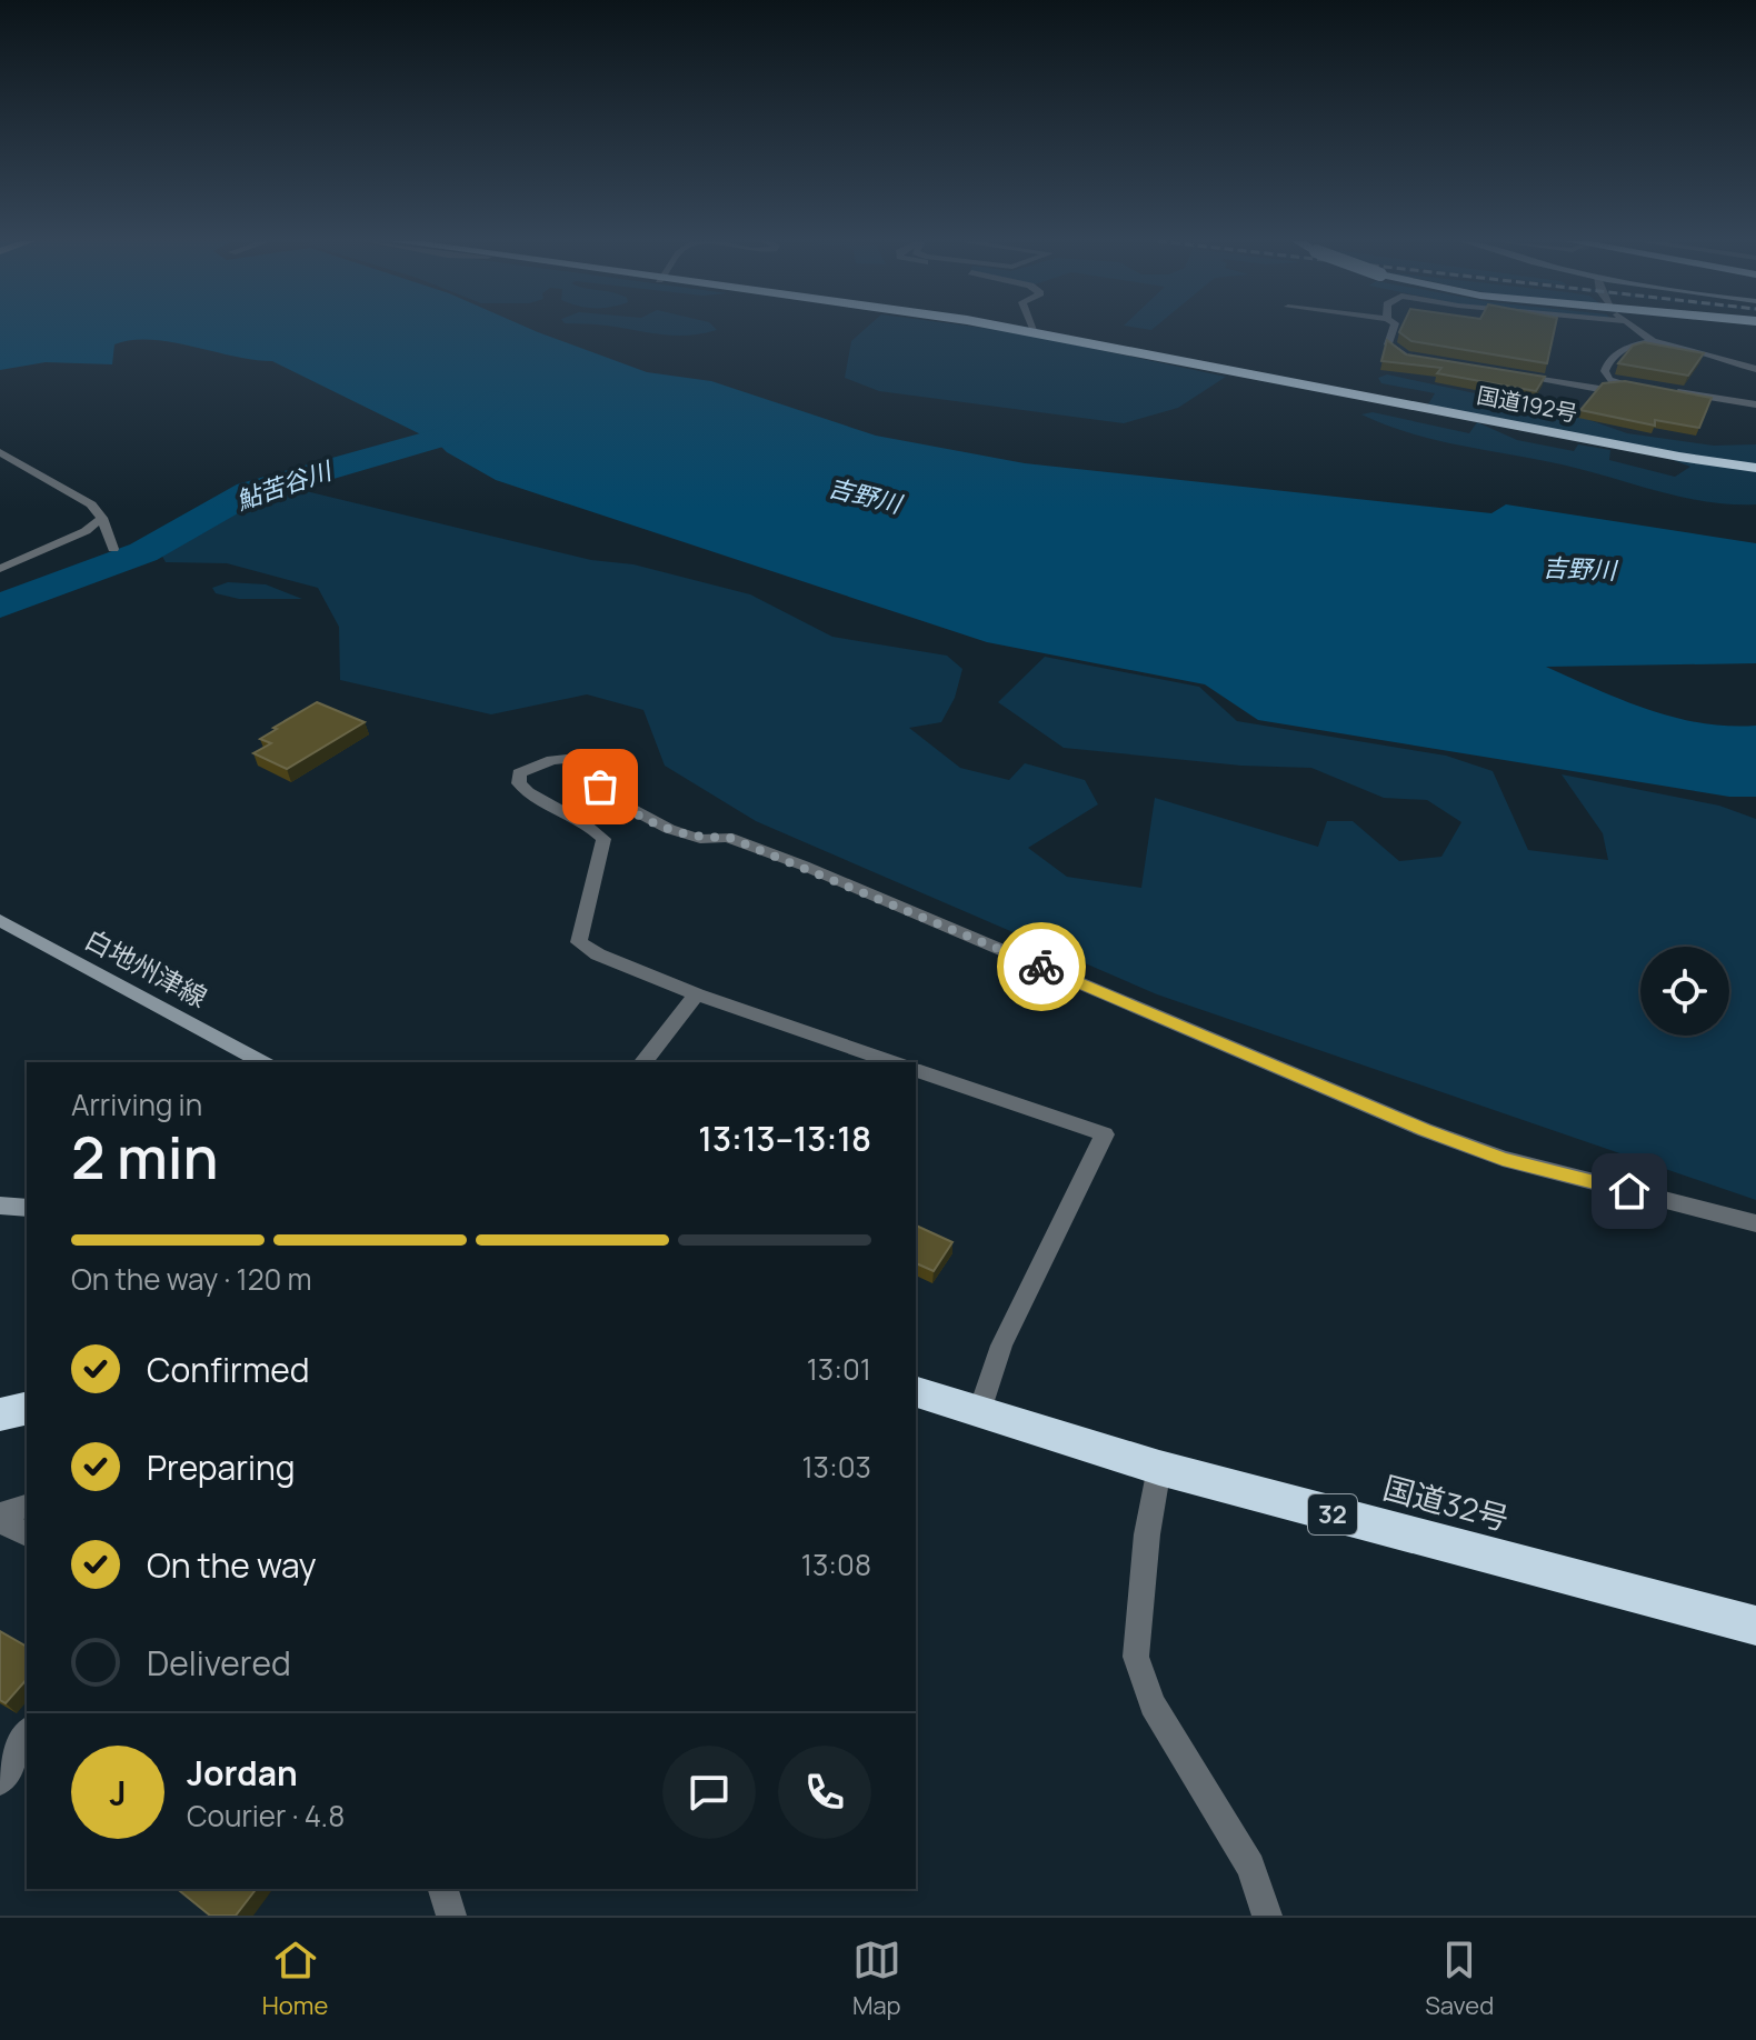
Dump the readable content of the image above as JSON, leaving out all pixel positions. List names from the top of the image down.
{
  "streets": {
    "highway": ["国道192号", "国道32号", "32"],
    "street": ["白地州津線"]
  },
  "water": ["鮎苦谷川", "吉野川"],
  "page": {
    "heading": ["2 min", "Arriving in", "13:13–13:18"],
    "panel": ["Jordan", "Courier · 4.8"],
    "bar": "On the way · 120 m",
    "list": [
      ["Confirmed", "13:01"],
      ["Preparing", "13:03"],
      ["On the way", "13:08"],
      "Delivered"
    ],
    "round": "J",
    "tabs": ["Home", "Map", "Saved"]
  }
}
